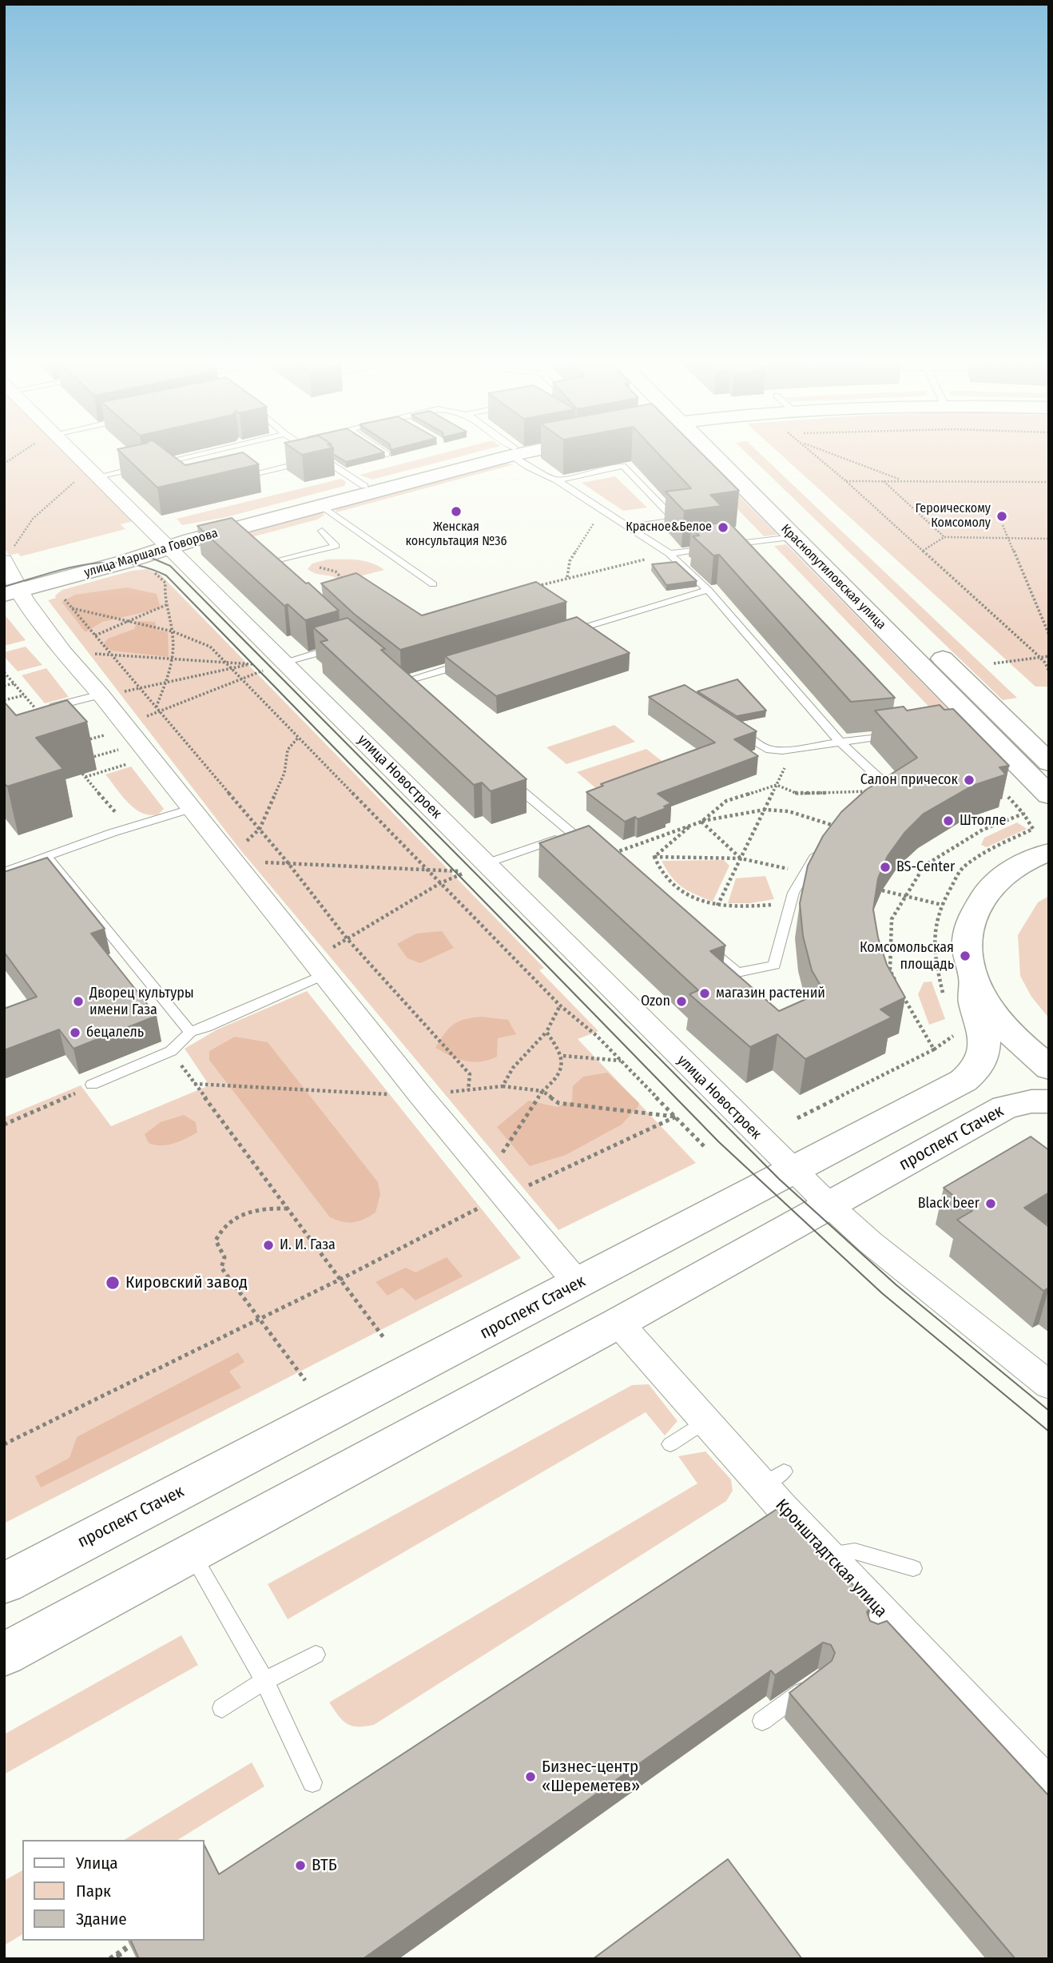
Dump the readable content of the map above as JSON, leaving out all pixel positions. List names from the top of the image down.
{
  "streets": {
    "main road": ["улица Маршала Говорова", "Краснопутиловская улица", "проспект Стачек"],
    "street": ["улица Новостроек", "Кронштадтская улица"]
  },
  "crossings": [
    ["улица Маршала Говорова", "улица Новостроек"],
    ["улица Новостроек", "проспект Стачек"],
    ["проспект Стачек", "Кронштадтская улица"]
  ],
  "places": [
    "Женская консультация №36",
    "Героическому Комсомолу",
    "Красное&Белое",
    "Салон причесок",
    "Штолле",
    "BS-Сеntеr",
    "Комсомольская площадь",
    "магазин растений",
    "Дворец культуры имени Газа",
    "Ozon",
    "бецалель",
    "Black beer",
    "И. И. Газа",
    "Кировский завод",
    "Бизнес-центр «Шереметев»",
    "ВТБ"
  ],
  "legend": ["Улица", "Парк", "Здание"]
}
